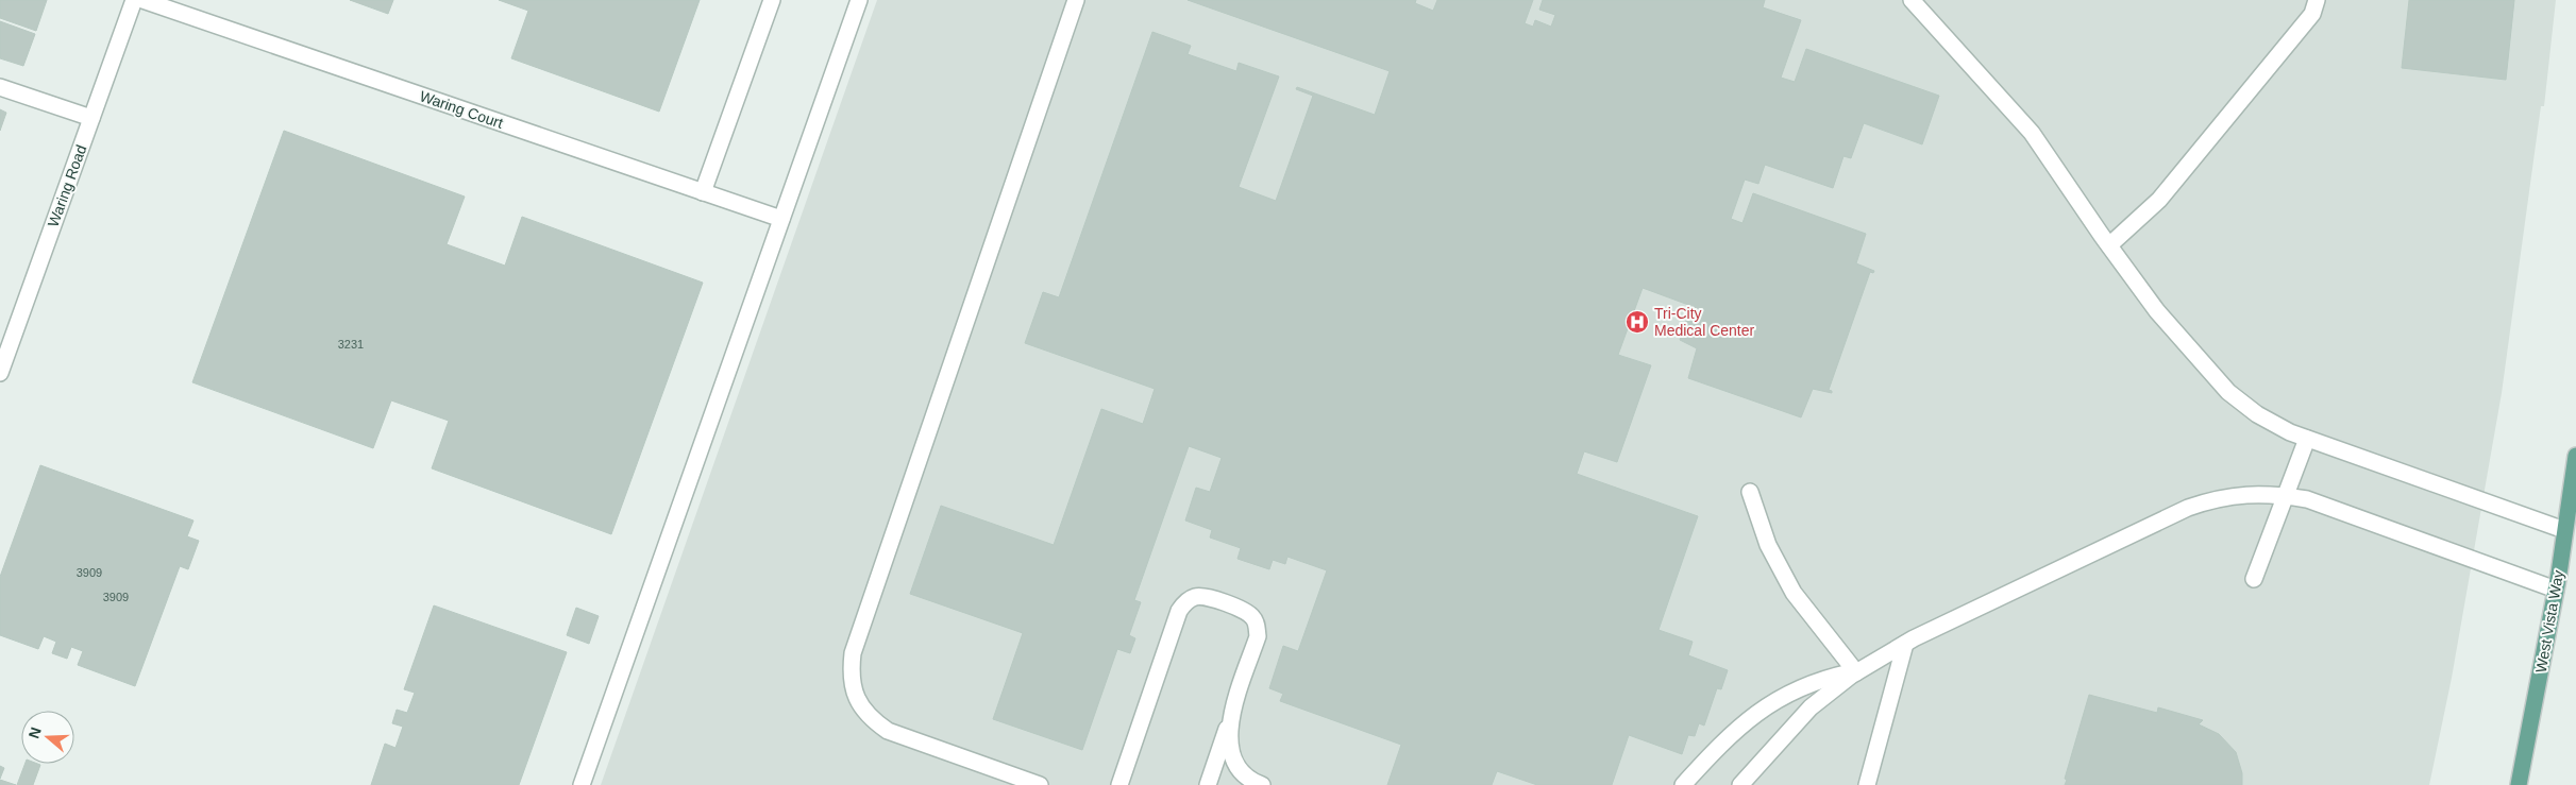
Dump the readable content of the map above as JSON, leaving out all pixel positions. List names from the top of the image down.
{
  "streets": {
    "main road": ["West Vista Way"],
    "street": ["Waring Court", "Waring Road"]
  },
  "places": {
    "hospital": ["Tri-City Medical Center"]
  },
  "house_numbers": ["3231", "3909", "3909"],
  "north": "left"
}
